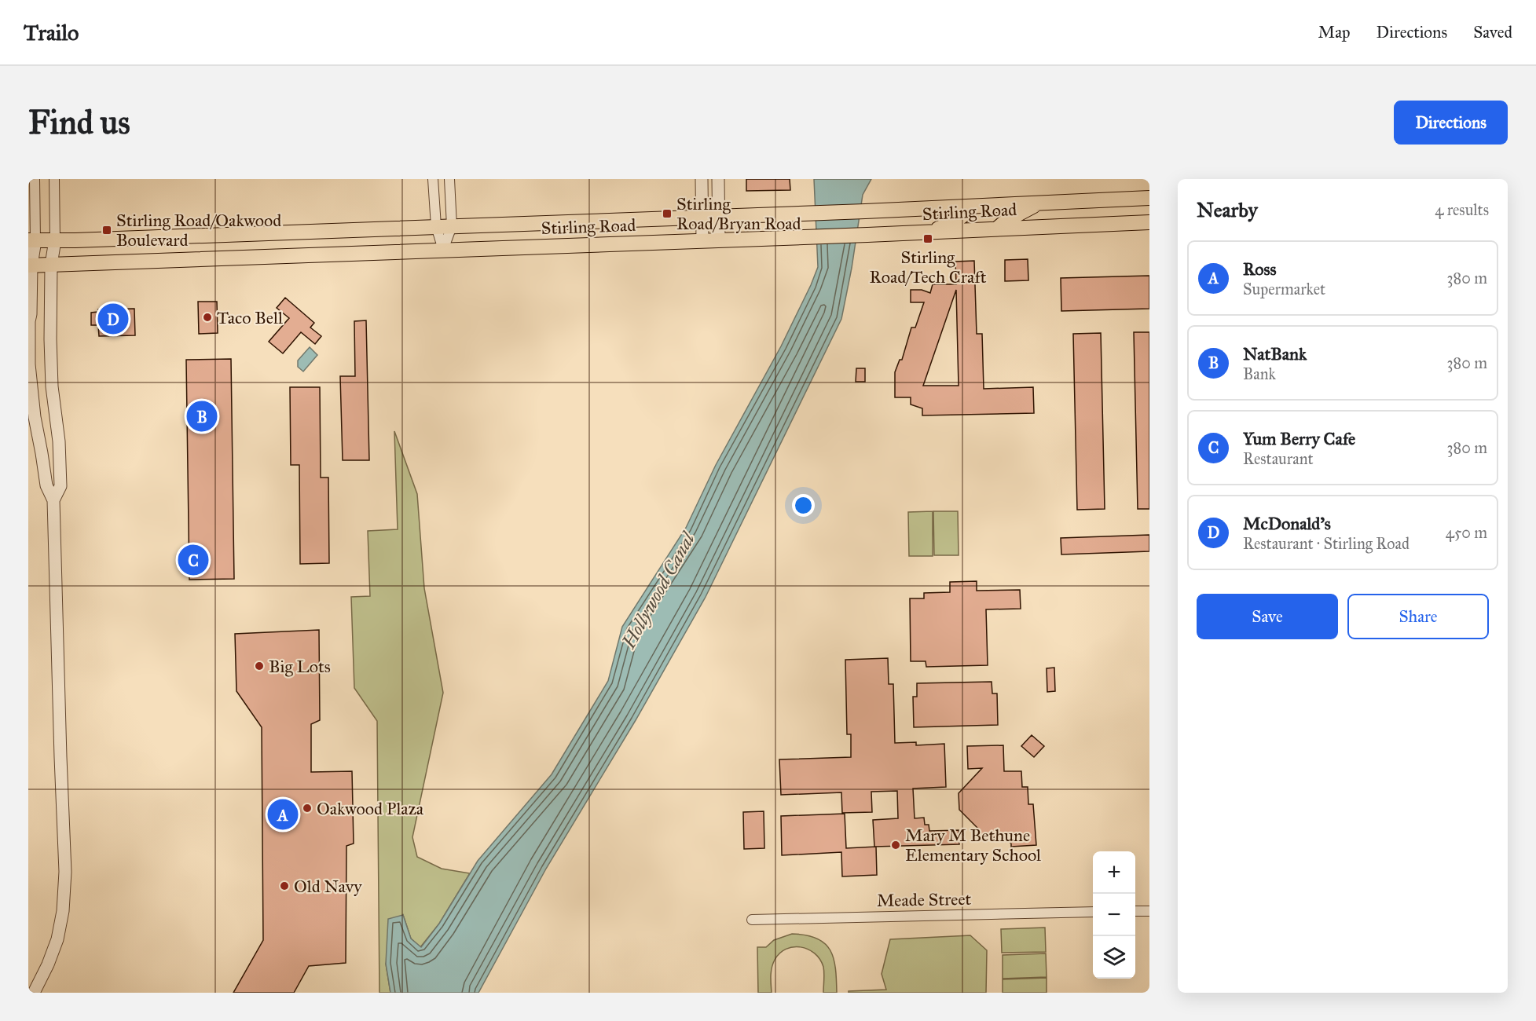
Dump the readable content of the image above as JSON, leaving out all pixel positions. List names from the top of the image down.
{
  "streets": {
    "main road": ["Stirling Road"],
    "street": ["Meade Street"]
  },
  "water": ["Hollywood Canal"],
  "places": {
    "transit": ["Stirling Road/Bryan Road", "Stirling Road/Oakwood Boulevard", "Stirling Road/Tech Craft"],
    "other": [
      "Taco Bell",
      "Big Lots",
      "Oakwood Plaza",
      "Mary M Bethune Elementary School",
      "Old Navy"
    ]
  },
  "page": {
    "header": "Trailo",
    "nav": ["Map", "Directions", "Saved"],
    "buttons": [
      "Directions",
      ["Save", "Share"]
    ],
    "title": "Find us",
    "heading": ["Nearby", "4 results"],
    "list": [
      {
        "mark": "A",
        "name": "Ross",
        "note": "Supermarket",
        "value": "380 m"
      },
      {
        "mark": "B",
        "name": "NatBank",
        "note": "Bank",
        "value": "380 m"
      },
      {
        "mark": "C",
        "name": "Yum Berry Cafe",
        "note": "Restaurant",
        "value": "380 m"
      },
      {
        "mark": "D",
        "name": "McDonald's",
        "note": "Restaurant · Stirling Road",
        "value": "450 m"
      }
    ],
    "pins": [
      "D",
      "B",
      "C",
      "A"
    ],
    "map_buttons": ["+", "−"]
  }
}
